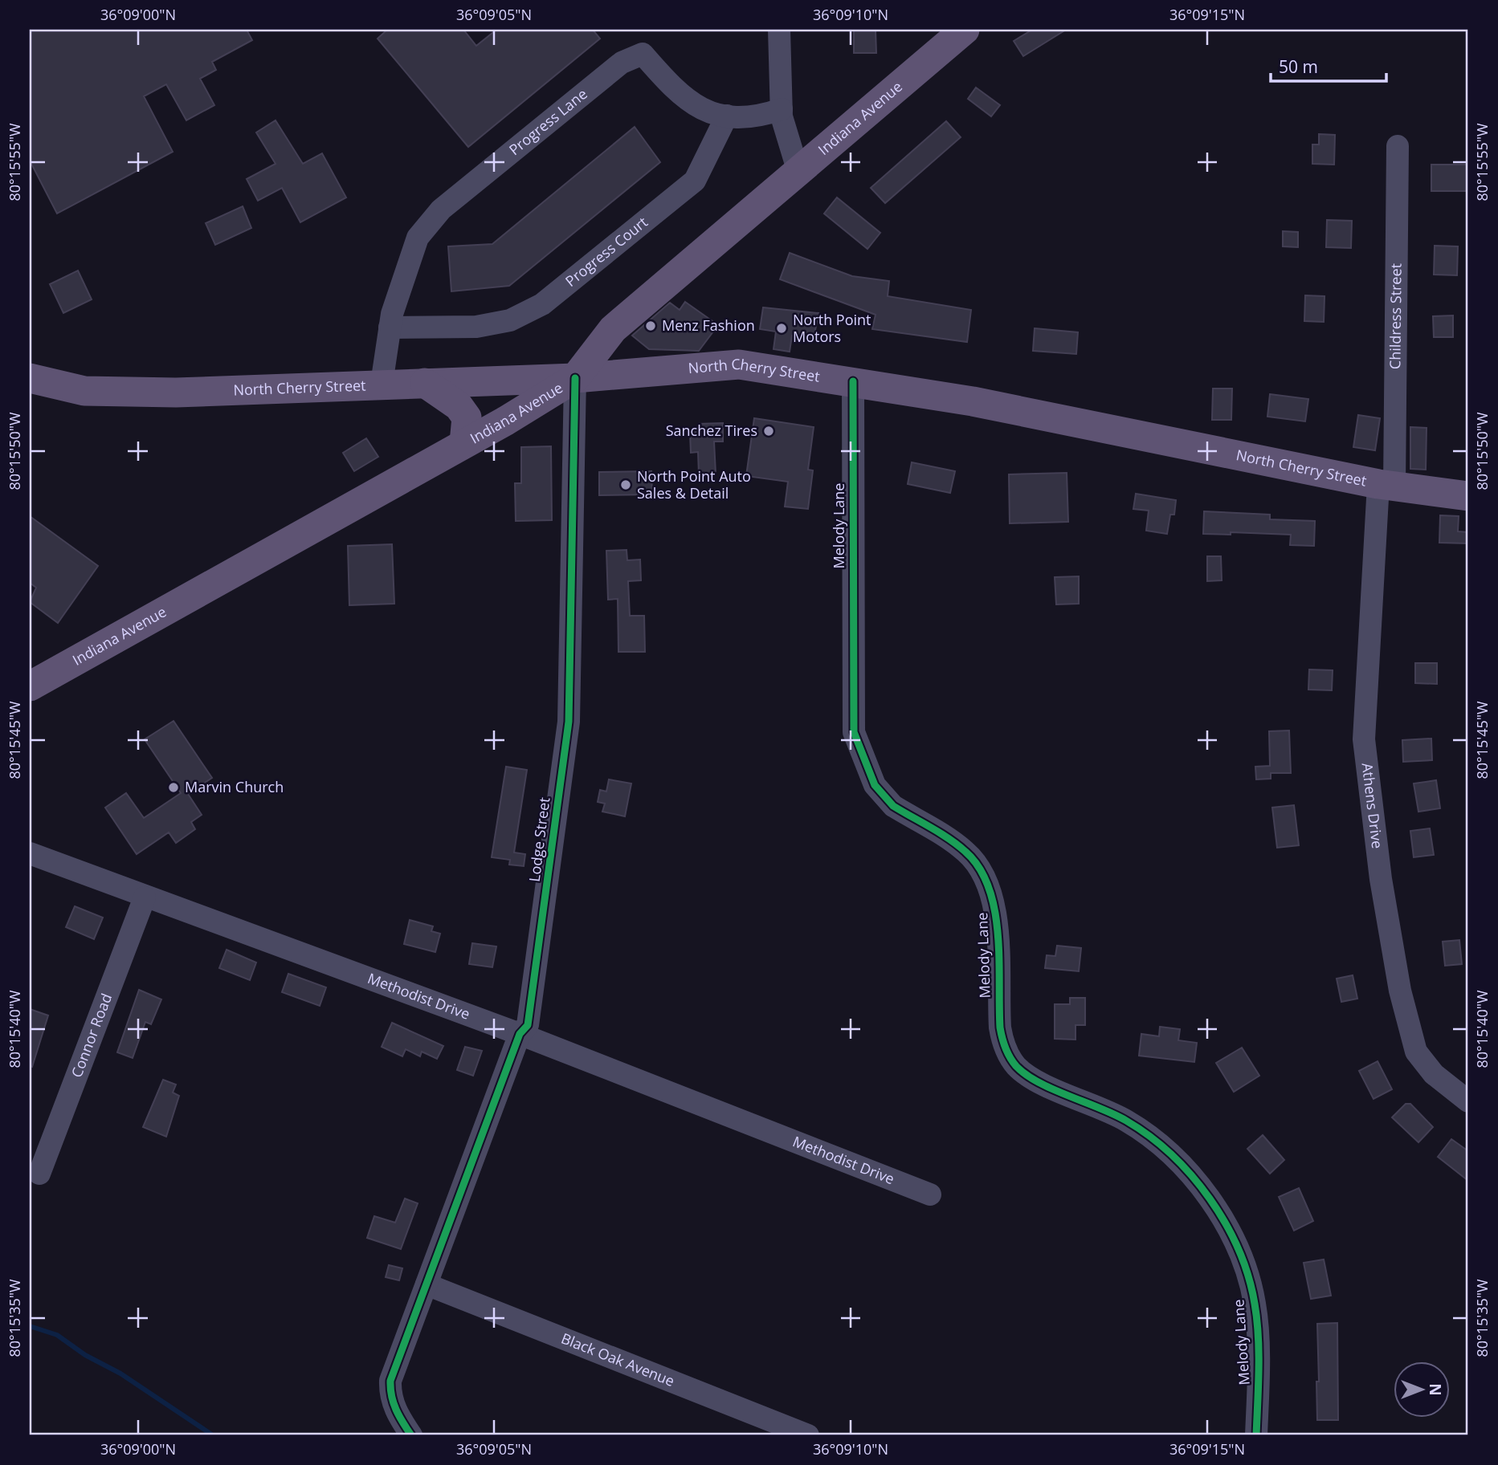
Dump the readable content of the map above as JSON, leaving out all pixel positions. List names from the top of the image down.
{
  "streets": {
    "main road": ["Indiana Avenue", "North Cherry Street"],
    "street": [
      "Progress Lane",
      "Progress Court",
      "Childress Street",
      "Melody Lane",
      "Athens Drive",
      "Lodge Street",
      "Methodist Drive",
      "Connor Road",
      "Black Oak Avenue"
    ]
  },
  "crossings": [
    ["Indiana Avenue", "North Cherry Street"],
    ["Indiana Avenue", "Lodge Street"],
    ["Progress Lane", "Progress Court"],
    ["Progress Lane", "North Cherry Street"],
    ["Childress Street", "North Cherry Street"],
    ["Childress Street", "Athens Drive"],
    ["North Cherry Street", "Melody Lane"],
    ["North Cherry Street", "Athens Drive"],
    ["North Cherry Street", "Lodge Street"],
    ["Lodge Street", "Methodist Drive"],
    ["Lodge Street", "Black Oak Avenue"],
    ["Methodist Drive", "Connor Road"]
  ],
  "places": [
    "Menz Fashion",
    "North Point Motors",
    "Sanchez Tires",
    "North Point Auto Sales & Detail",
    "Marvin Church"
  ],
  "scale_bar": "50 m",
  "north": "right",
  "coordinates": [
    "36°09'00\"N",
    "36°09'05\"N",
    "36°09'10\"N",
    "36°09'15\"N",
    "80°15'55\"W",
    "80°15'50\"W",
    "80°15'45\"W",
    "80°15'40\"W",
    "80°15'35\"W"
  ]
}
